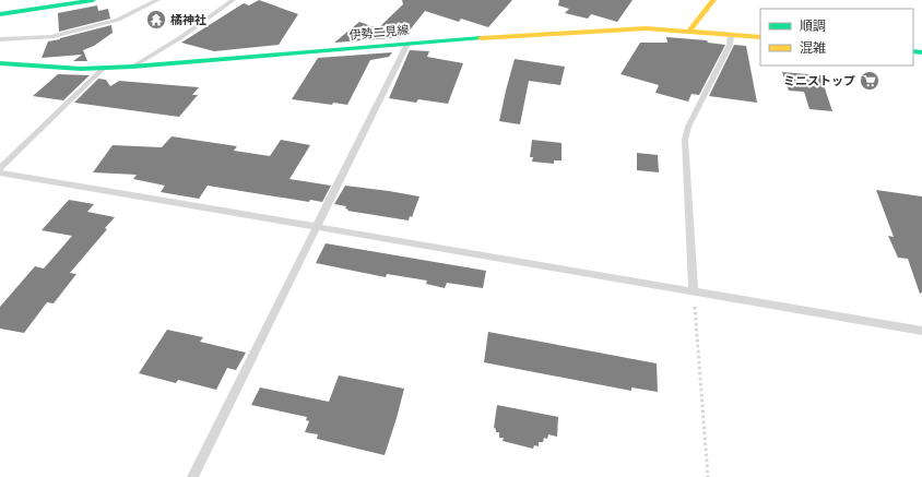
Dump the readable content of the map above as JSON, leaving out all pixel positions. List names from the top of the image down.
{
  "streets": {
    "main road": ["伊勢二見線"]
  },
  "places": {
    "temple": ["橘神社"],
    "supermarket": ["ミニストップ"]
  },
  "legend": ["順調", "混雑"]
}
